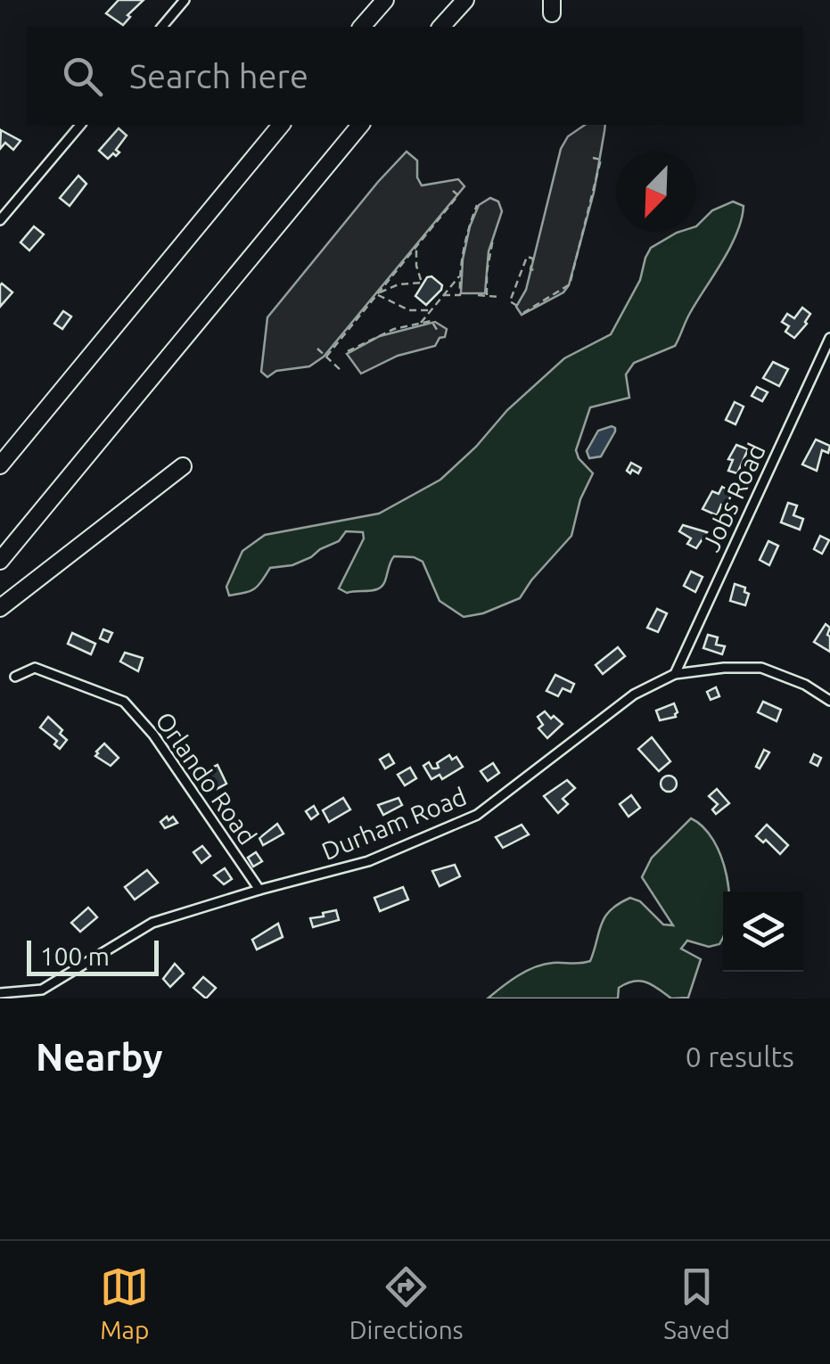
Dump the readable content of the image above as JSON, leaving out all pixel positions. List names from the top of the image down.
{
  "streets": {
    "street": ["Jobs Road", "Orlando Road", "Durham Road"]
  },
  "crossings": [
    ["Jobs Road", "Durham Road"],
    ["Orlando Road", "Durham Road"]
  ],
  "scale_bar": "100 m",
  "north": "bottom left",
  "page": {
    "search": "Search here",
    "scale": "100 m",
    "heading": ["Nearby", "0 results"],
    "nav": ["Map", "Directions", "Saved"]
  }
}
